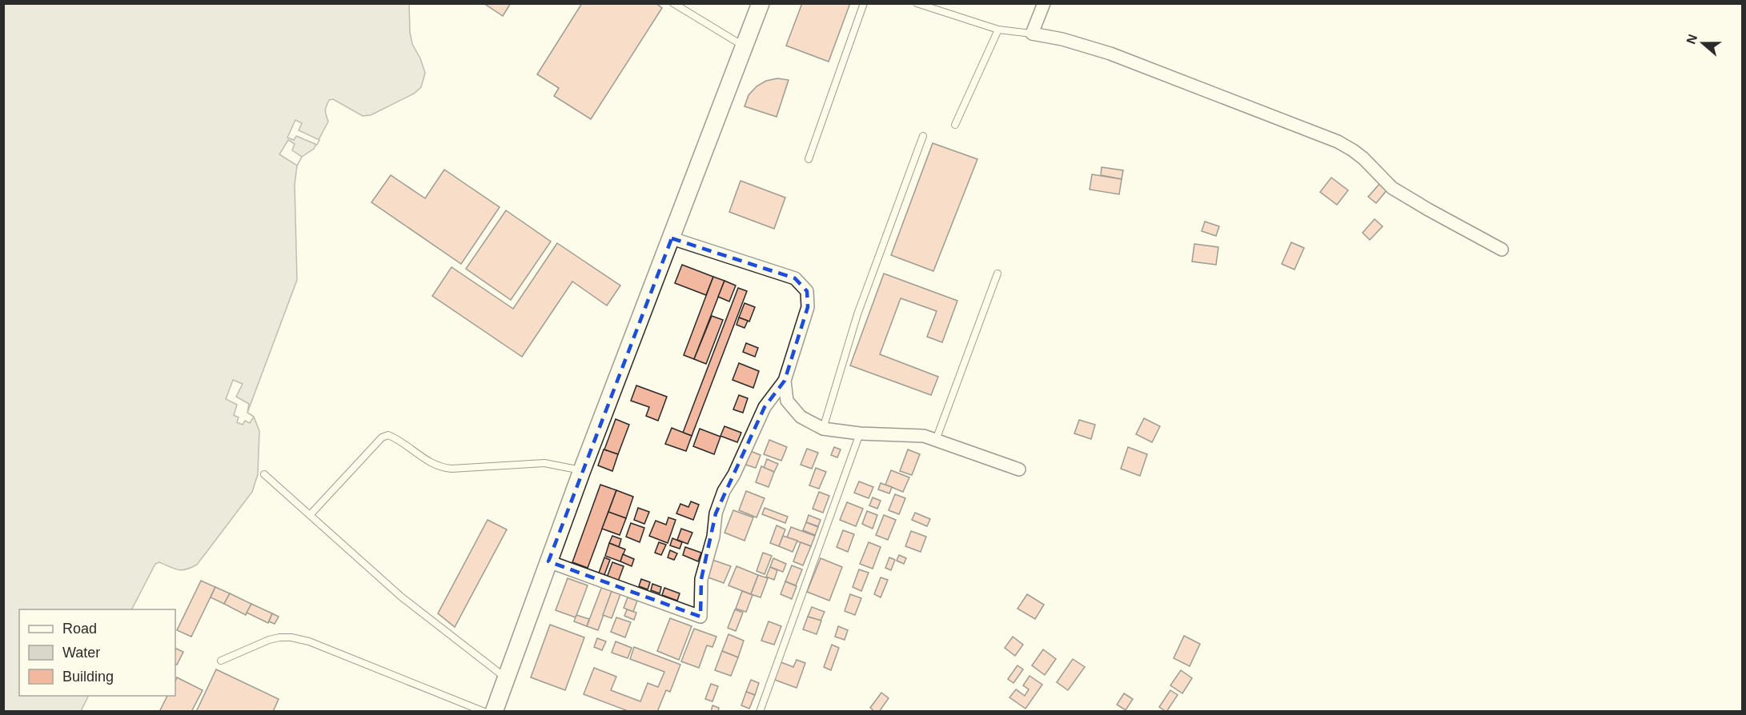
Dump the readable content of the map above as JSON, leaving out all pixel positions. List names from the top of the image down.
{
  "legend": ["Road", "Water", "Building"],
  "north": "left"
}
